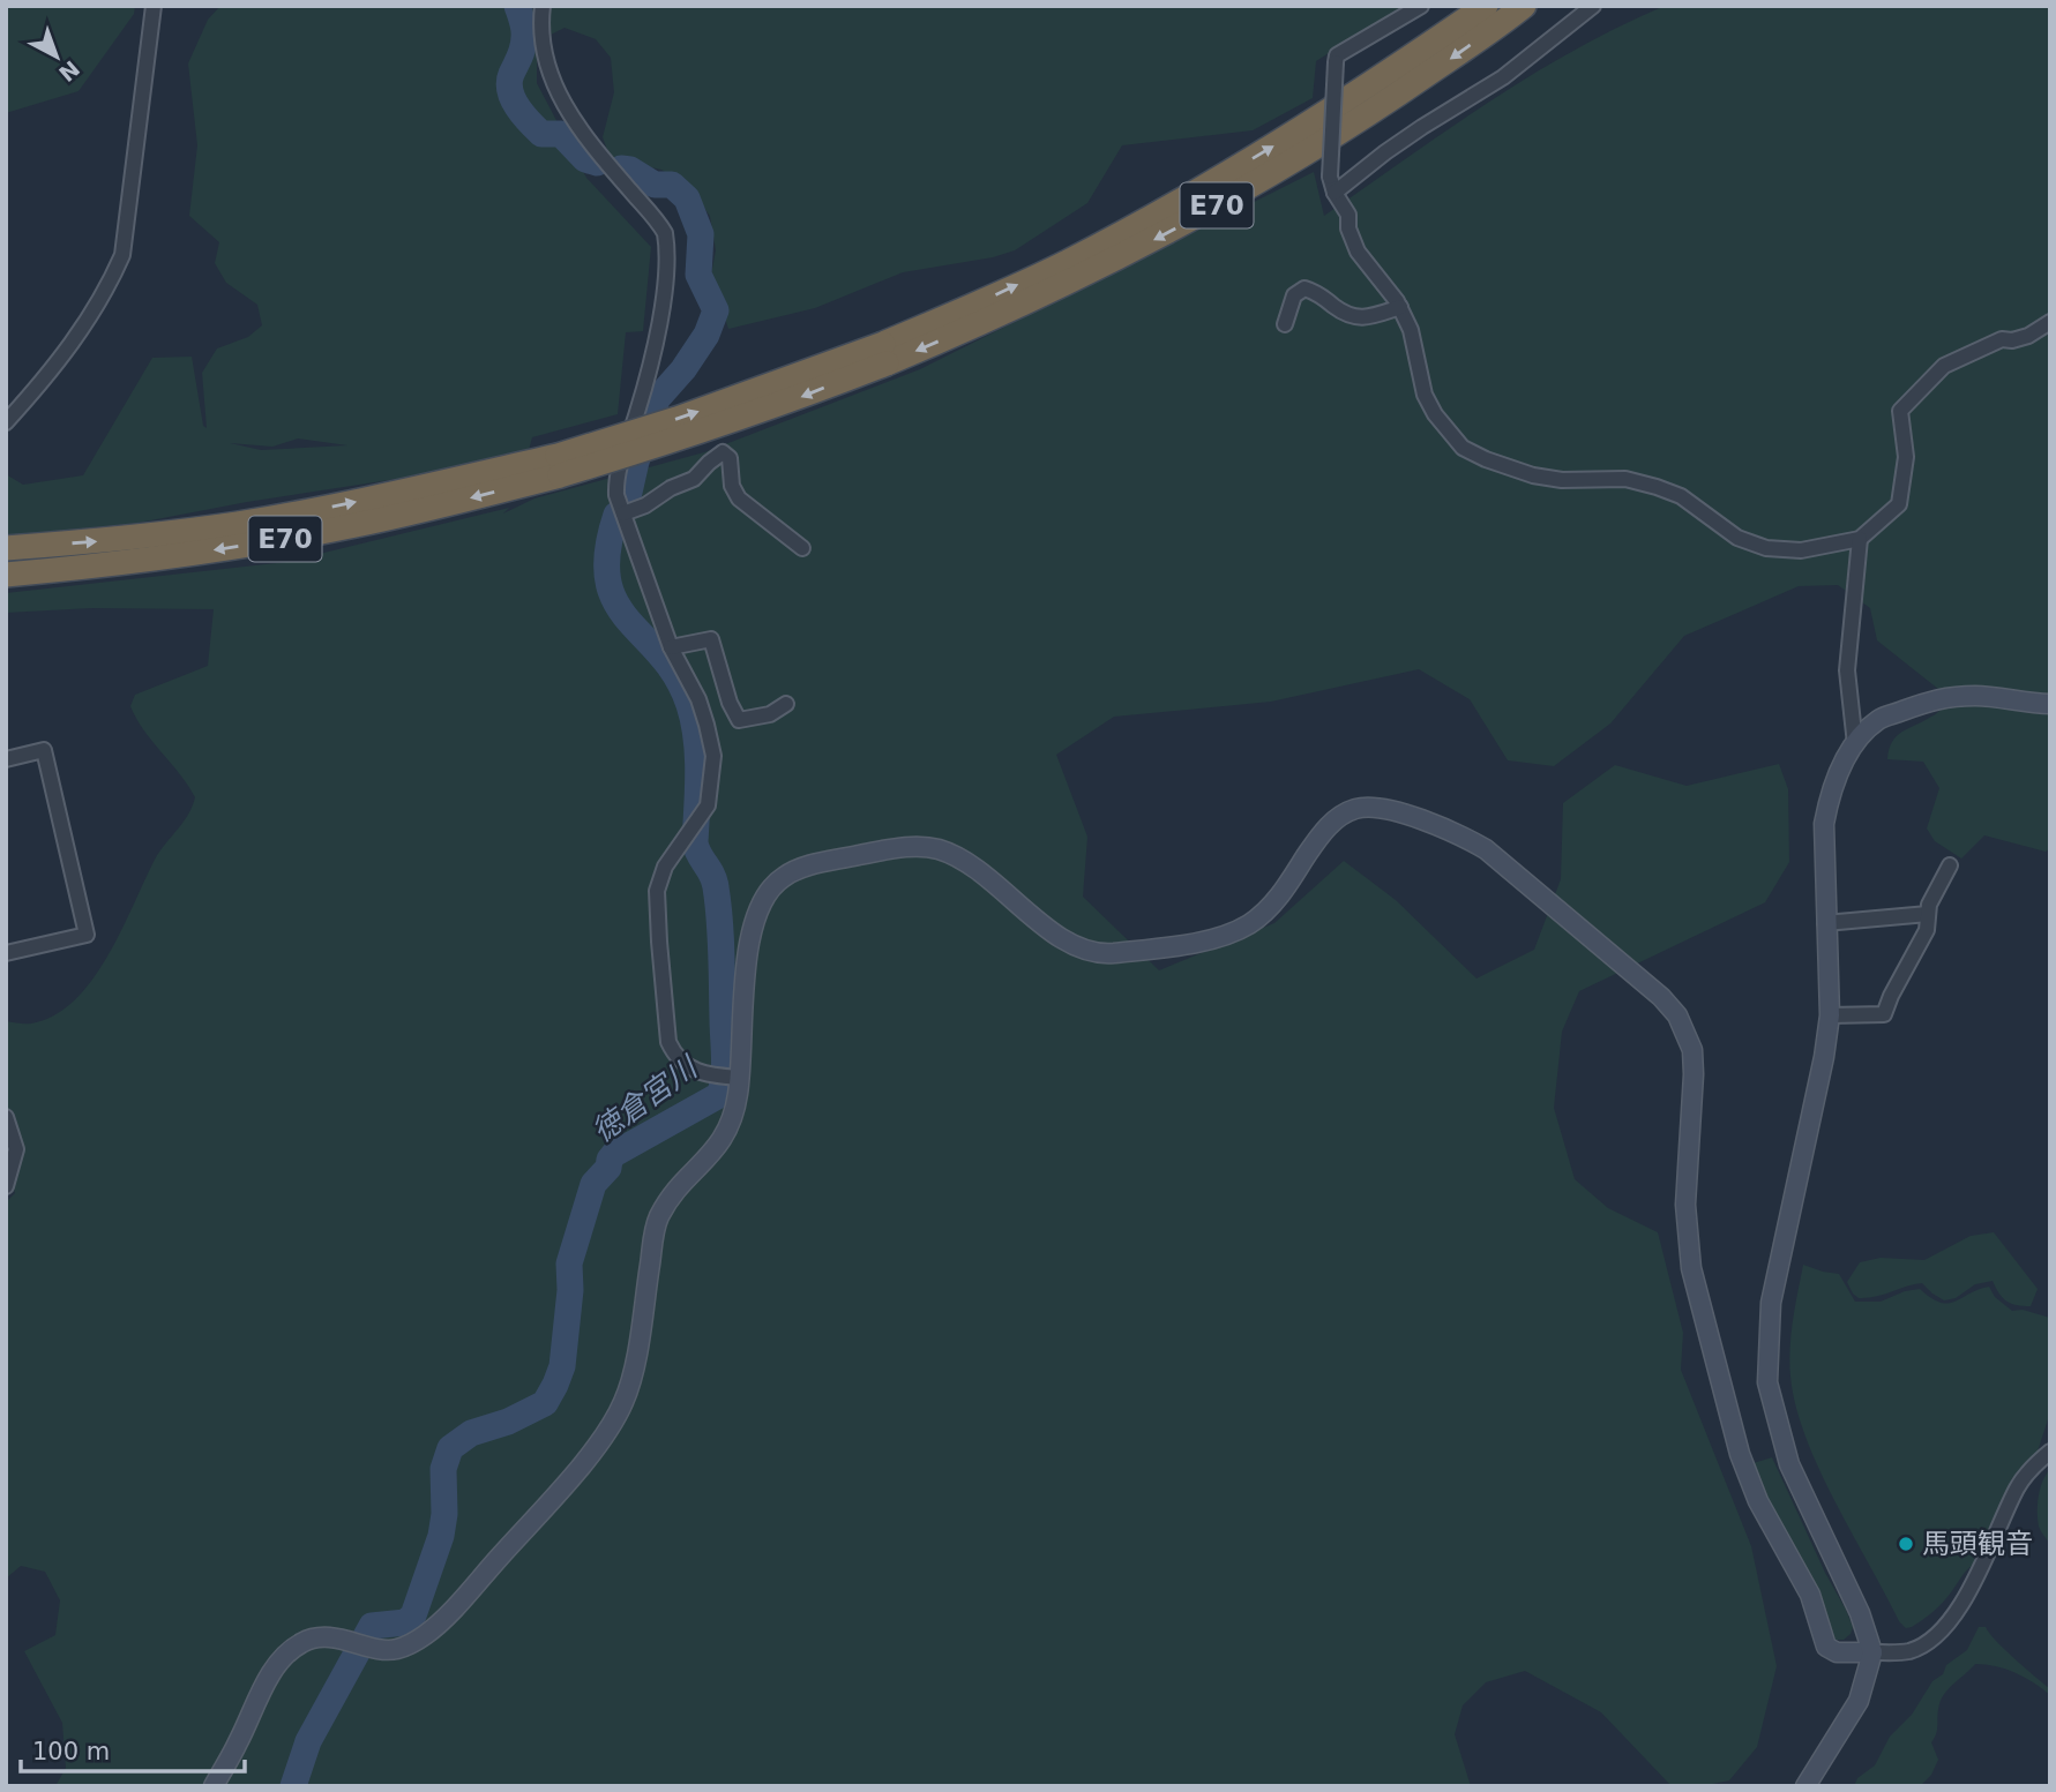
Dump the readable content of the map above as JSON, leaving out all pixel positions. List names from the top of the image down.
{
  "streets": {
    "highway": ["E70"]
  },
  "water": ["徳倉宮川"],
  "places": ["馬頭観音"],
  "scale_bar": "100 m",
  "north": "bottom right"
}
